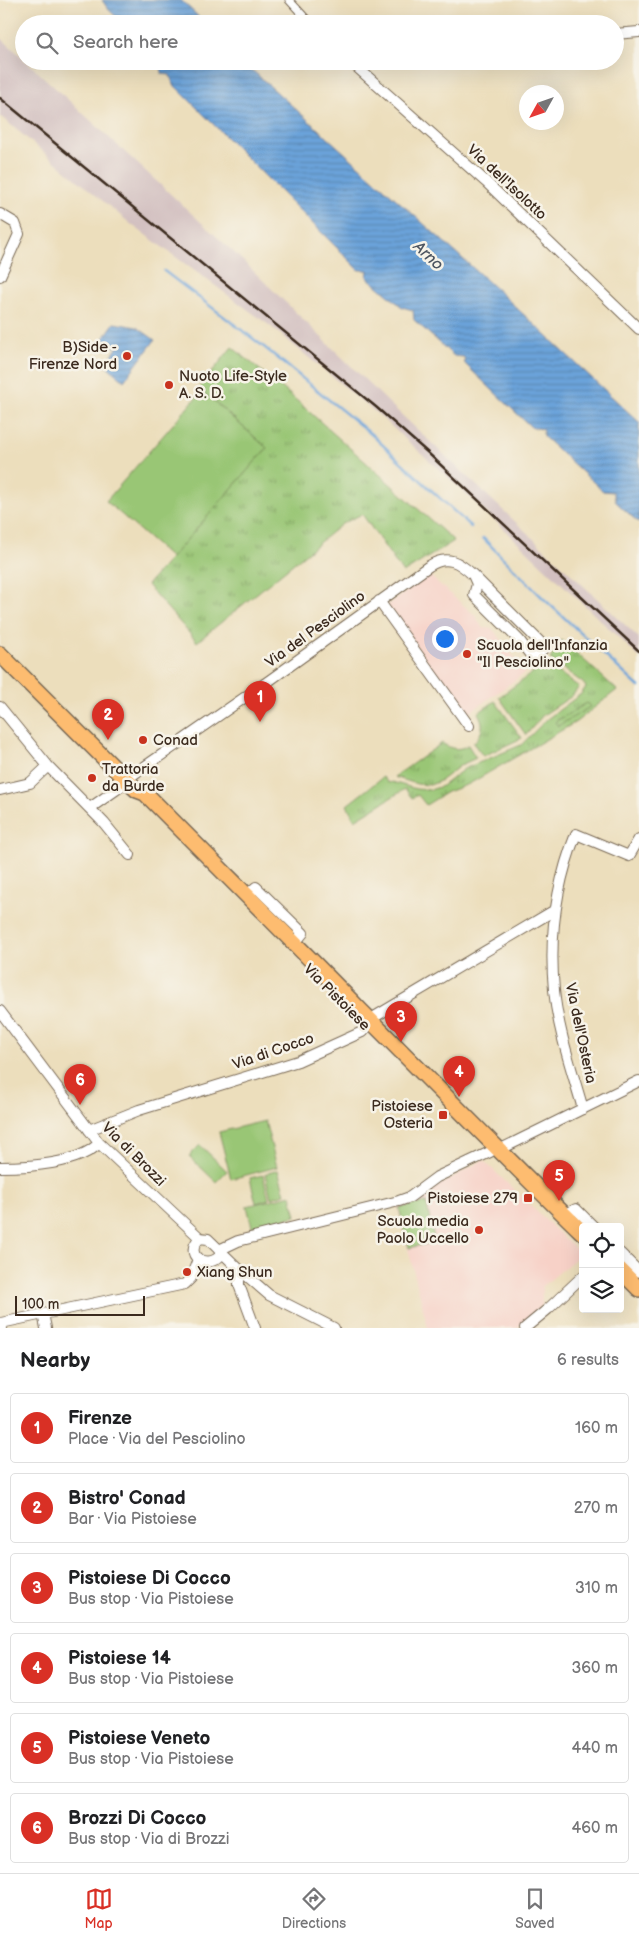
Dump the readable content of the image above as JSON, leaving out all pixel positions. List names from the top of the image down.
{
  "streets": {
    "main road": ["Via Pistoiese"],
    "street": [
      "Via dell'Isolotto",
      "Via del Pesciolino",
      "Via dell'Osteria",
      "Via di Cocco",
      "Via di Brozzi"
    ]
  },
  "crossings": [
    ["Via del Pesciolino", "Via Pistoiese"],
    ["Via Pistoiese", "Via dell'Osteria"],
    ["Via Pistoiese", "Via di Cocco"],
    ["Via dell'Osteria", "Via di Cocco"],
    ["Via dell'Osteria", "Via di Brozzi"],
    ["Via di Cocco", "Via di Brozzi"]
  ],
  "water": ["Arno"],
  "places": {
    "other": [
      "B)Side - Firenze Nord",
      "Nuoto Life-Style A. S. D.",
      "Scuola dell'Infanzia \"Il Pesciolino\"",
      "Conad",
      "Trattoria da Burde",
      "Scuola media Paolo Uccello",
      "Xiang Shun"
    ],
    "transit": ["Pistoiese Osteria", "Pistoiese 279"]
  },
  "scale_bar": "100 m",
  "north": "bottom left",
  "page": {
    "search": "Search here",
    "pins": [
      "1",
      "2",
      "3",
      "4",
      "6",
      "5"
    ],
    "scale": "100 m",
    "heading": ["Nearby", "6 results"],
    "list": [
      {
        "mark": "1",
        "name": "Firenze",
        "note": "Place · Via del Pesciolino",
        "value": "160 m"
      },
      {
        "mark": "2",
        "name": "Bistro' Conad",
        "note": "Bar · Via Pistoiese",
        "value": "270 m"
      },
      {
        "mark": "3",
        "name": "Pistoiese Di Cocco",
        "note": "Bus stop · Via Pistoiese",
        "value": "310 m"
      },
      {
        "mark": "4",
        "name": "Pistoiese 14",
        "note": "Bus stop · Via Pistoiese",
        "value": "360 m"
      },
      {
        "mark": "5",
        "name": "Pistoiese Veneto",
        "note": "Bus stop · Via Pistoiese",
        "value": "440 m"
      },
      {
        "mark": "6",
        "name": "Brozzi Di Cocco",
        "note": "Bus stop · Via di Brozzi",
        "value": "460 m"
      }
    ],
    "nav": ["Map", "Directions", "Saved"]
  }
}
